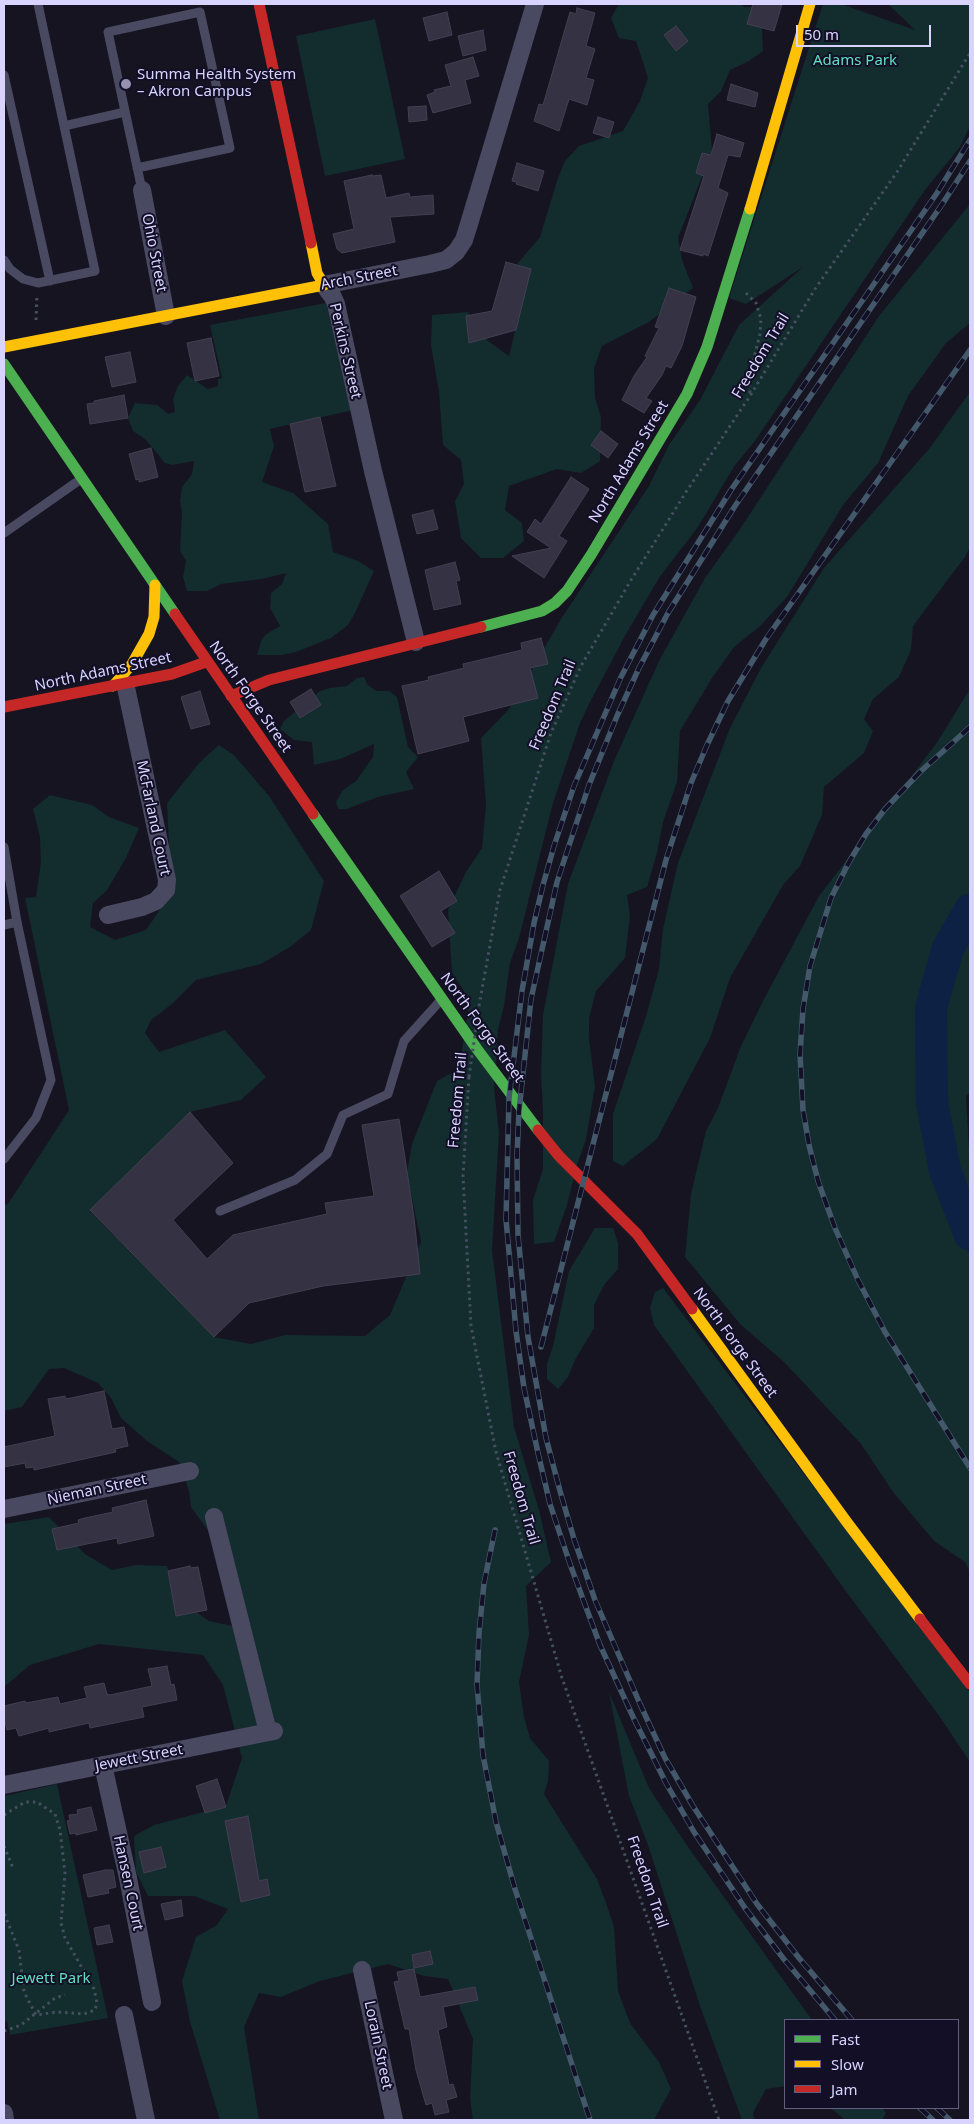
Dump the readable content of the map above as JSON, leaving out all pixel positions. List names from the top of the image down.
{
  "streets": {
    "street": [
      "Ohio Street",
      "Arch Street",
      "Perkins Street",
      "North Adams Street",
      "North Forge Street",
      "McFarland Court",
      "Nieman Street",
      "Jewett Street",
      "Hansen Court",
      "Lorain Street"
    ],
    "path": ["Freedom Trail"]
  },
  "crossings": [
    ["Ohio Street", "Arch Street"],
    ["Arch Street", "Perkins Street"],
    ["Perkins Street", "North Adams Street"],
    ["North Adams Street", "North Forge Street"],
    ["North Adams Street", "McFarland Court"],
    ["Jewett Street", "Hansen Court"]
  ],
  "parks": ["Adams Park", "Jewett Park"],
  "places": ["Summa Health System – Akron Campus"],
  "legend": ["Fast", "Slow", "Jam"],
  "scale_bar": "50 m"
}
